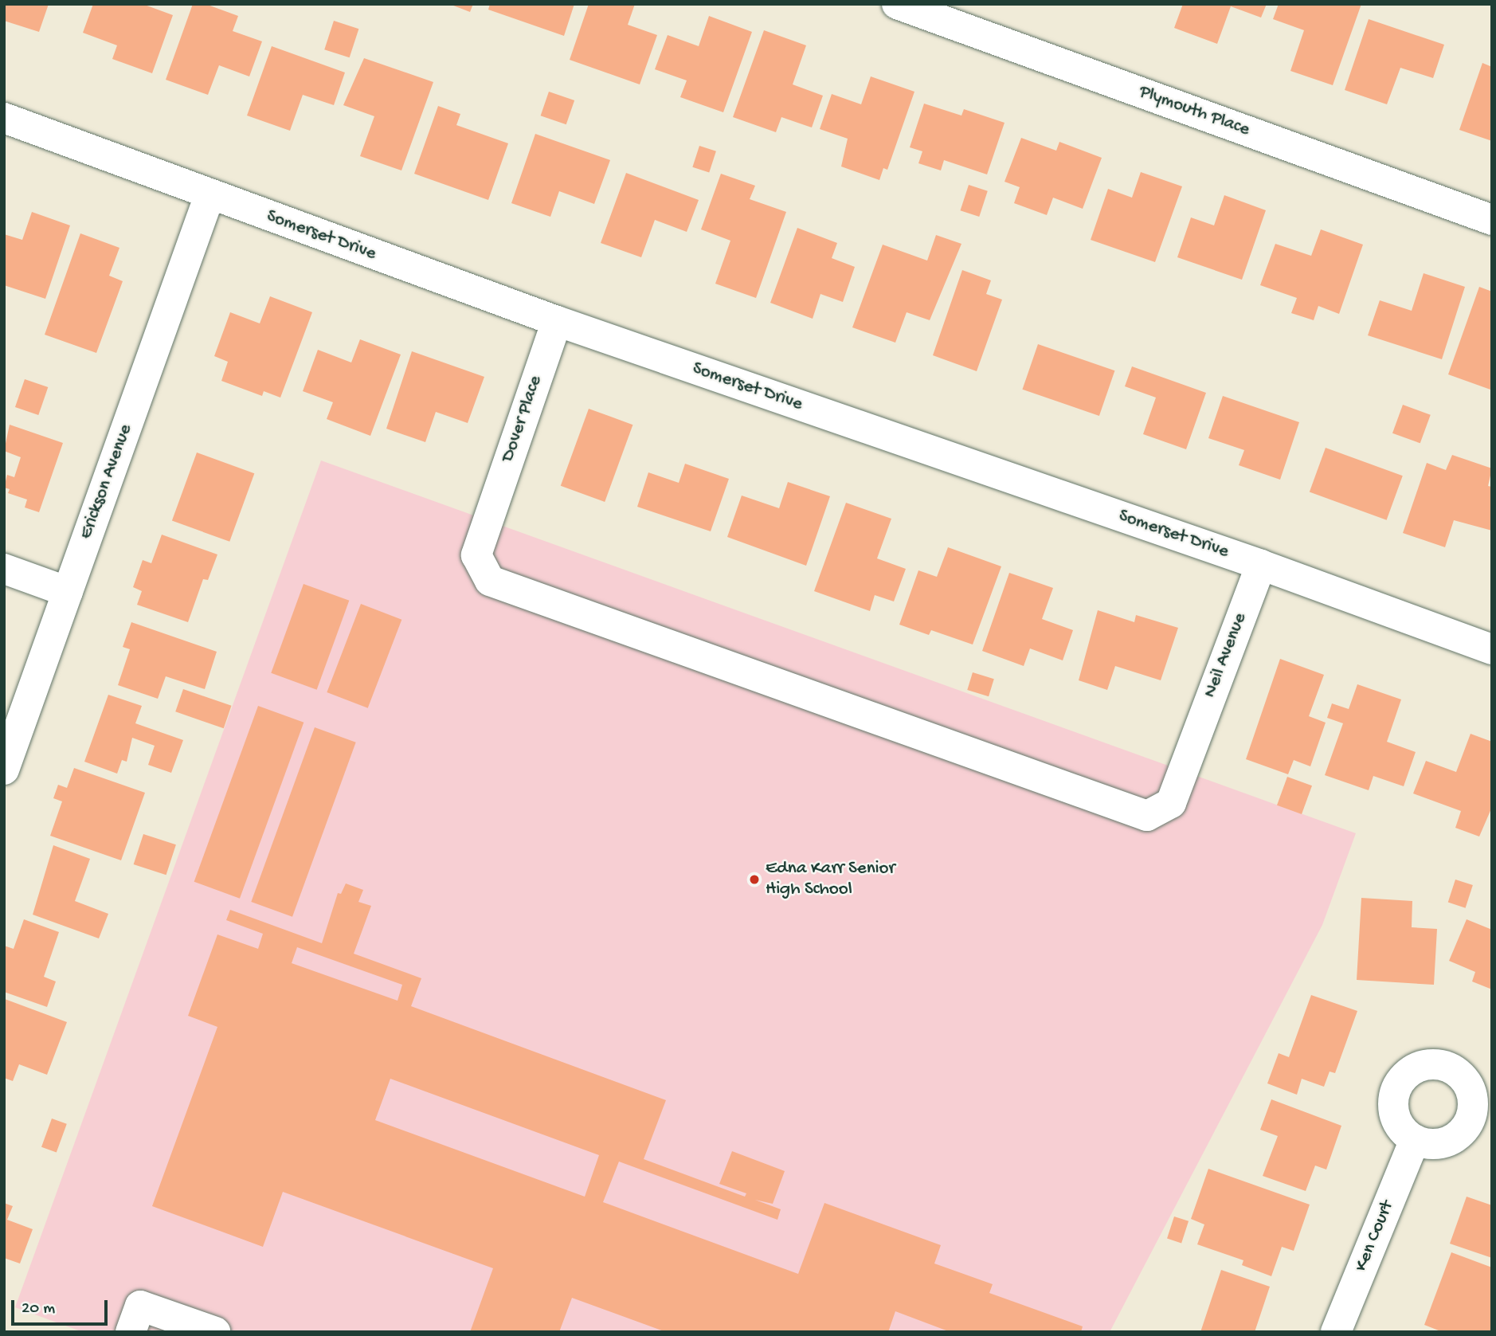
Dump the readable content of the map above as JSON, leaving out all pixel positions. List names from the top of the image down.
{
  "streets": {
    "street": [
      "Plymouth Place",
      "Somerset Drive",
      "Dover Place",
      "Erickson Avenue",
      "Neil Avenue",
      "Ken Court"
    ]
  },
  "crossings": [
    ["Somerset Drive", "Dover Place"],
    ["Somerset Drive", "Erickson Avenue"],
    ["Somerset Drive", "Neil Avenue"],
    ["Dover Place", "Neil Avenue"]
  ],
  "places": ["Edna Karr Senior High School"],
  "scale_bar": "20 m"
}
